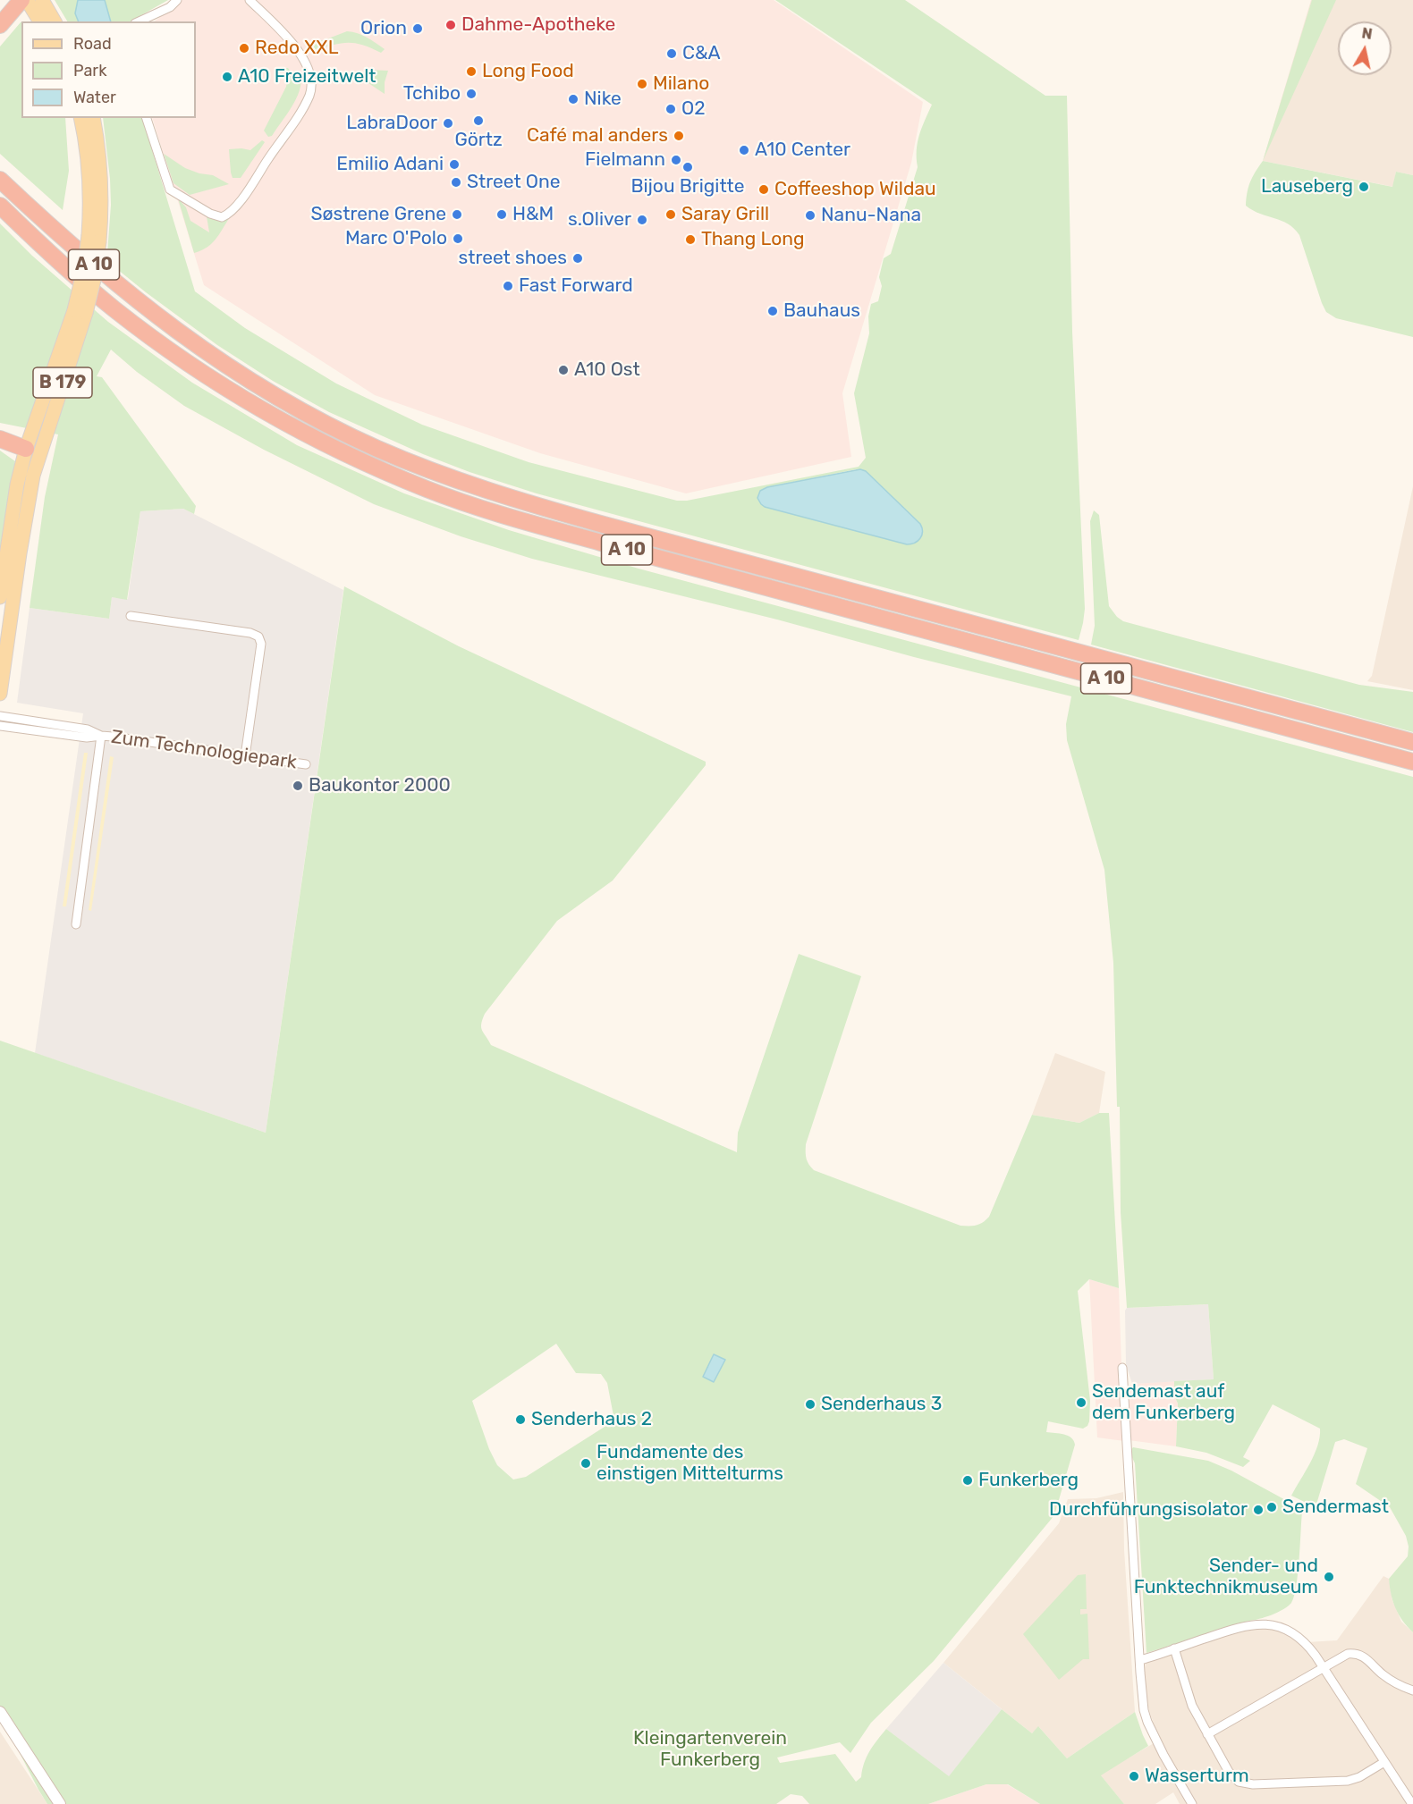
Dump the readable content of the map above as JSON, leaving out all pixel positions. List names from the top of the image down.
{
  "streets": {
    "highway": ["A 10"],
    "main road": ["B 179"],
    "street": ["Zum Technologiepark"]
  },
  "parks": ["Kleingartenverein Funkerberg"],
  "places": [
    "Dahme-Apotheke",
    "Orion",
    "Redo XXL",
    "C&A",
    "Long Food",
    "A10 Freizeitwelt",
    "Milano",
    "Tchibo",
    "Nike",
    "O2",
    "Görtz",
    "LabraDoor",
    "Café mal anders",
    "A10 Center",
    "Fielmann",
    "Emilio Adani",
    "Bijou Brigitte",
    "Street One",
    "Lauseberg",
    "Coffeeshop Wildau",
    "Søstrene Grene",
    "H&M",
    "Saray Grill",
    "Nanu-Nana",
    "s.Oliver",
    "Marc O'Polo",
    "Thang Long",
    "street shoes",
    "Fast Forward",
    "Bauhaus",
    "A10 Ost",
    "Baukontor 2000",
    "Sendemast auf dem Funkerberg",
    "Senderhaus 3",
    "Senderhaus 2",
    "Fundamente des einstigen Mittelturms",
    "Funkerberg",
    "Sendermast",
    "Durchführungsisolator",
    "Sender- und Funktechnikmuseum",
    "Wasserturm"
  ],
  "legend": ["Road", "Park", "Water"],
  "north": "top"
}
